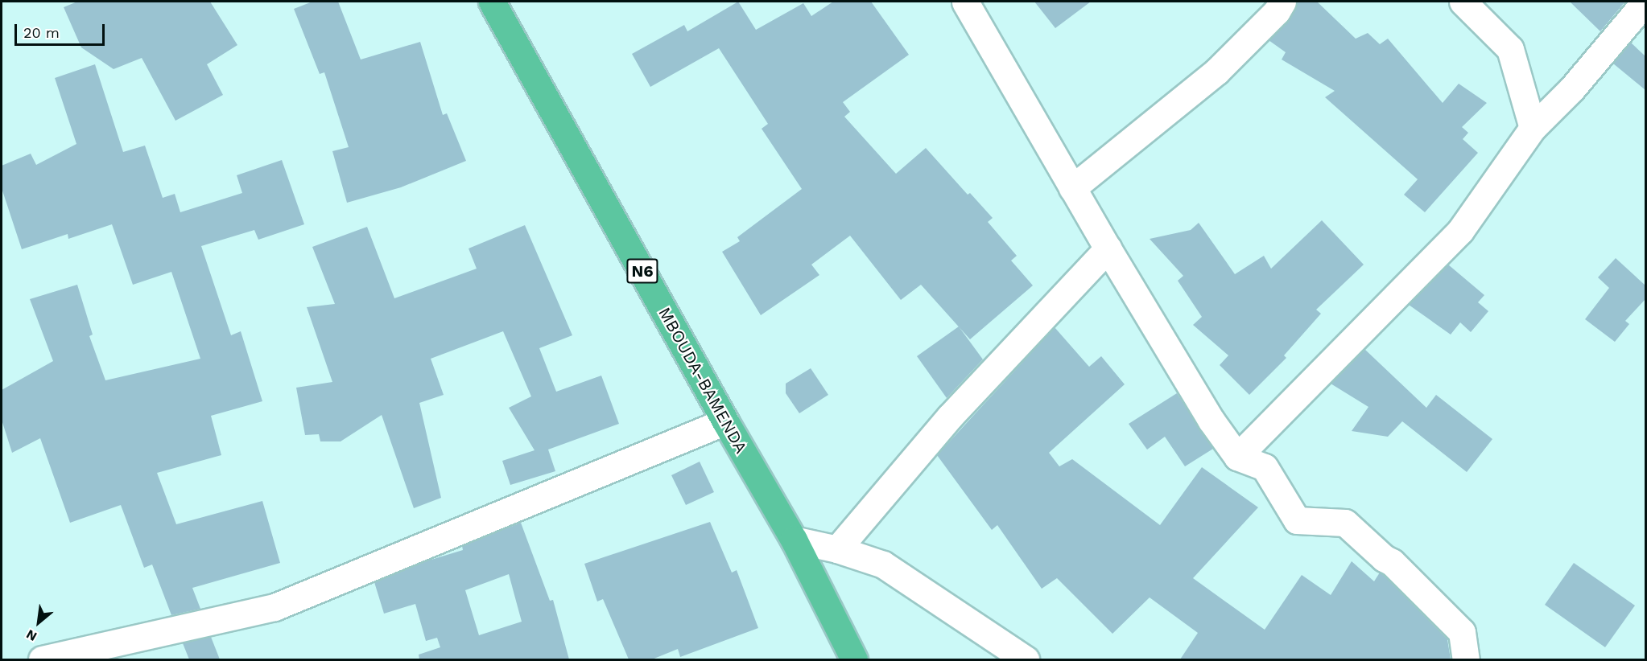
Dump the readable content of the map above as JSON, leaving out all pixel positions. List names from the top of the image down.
{
  "streets": {
    "highway": ["N6", "MBOUDA-BAMENDA"]
  },
  "scale_bar": "20 m",
  "north": "bottom left"
}
